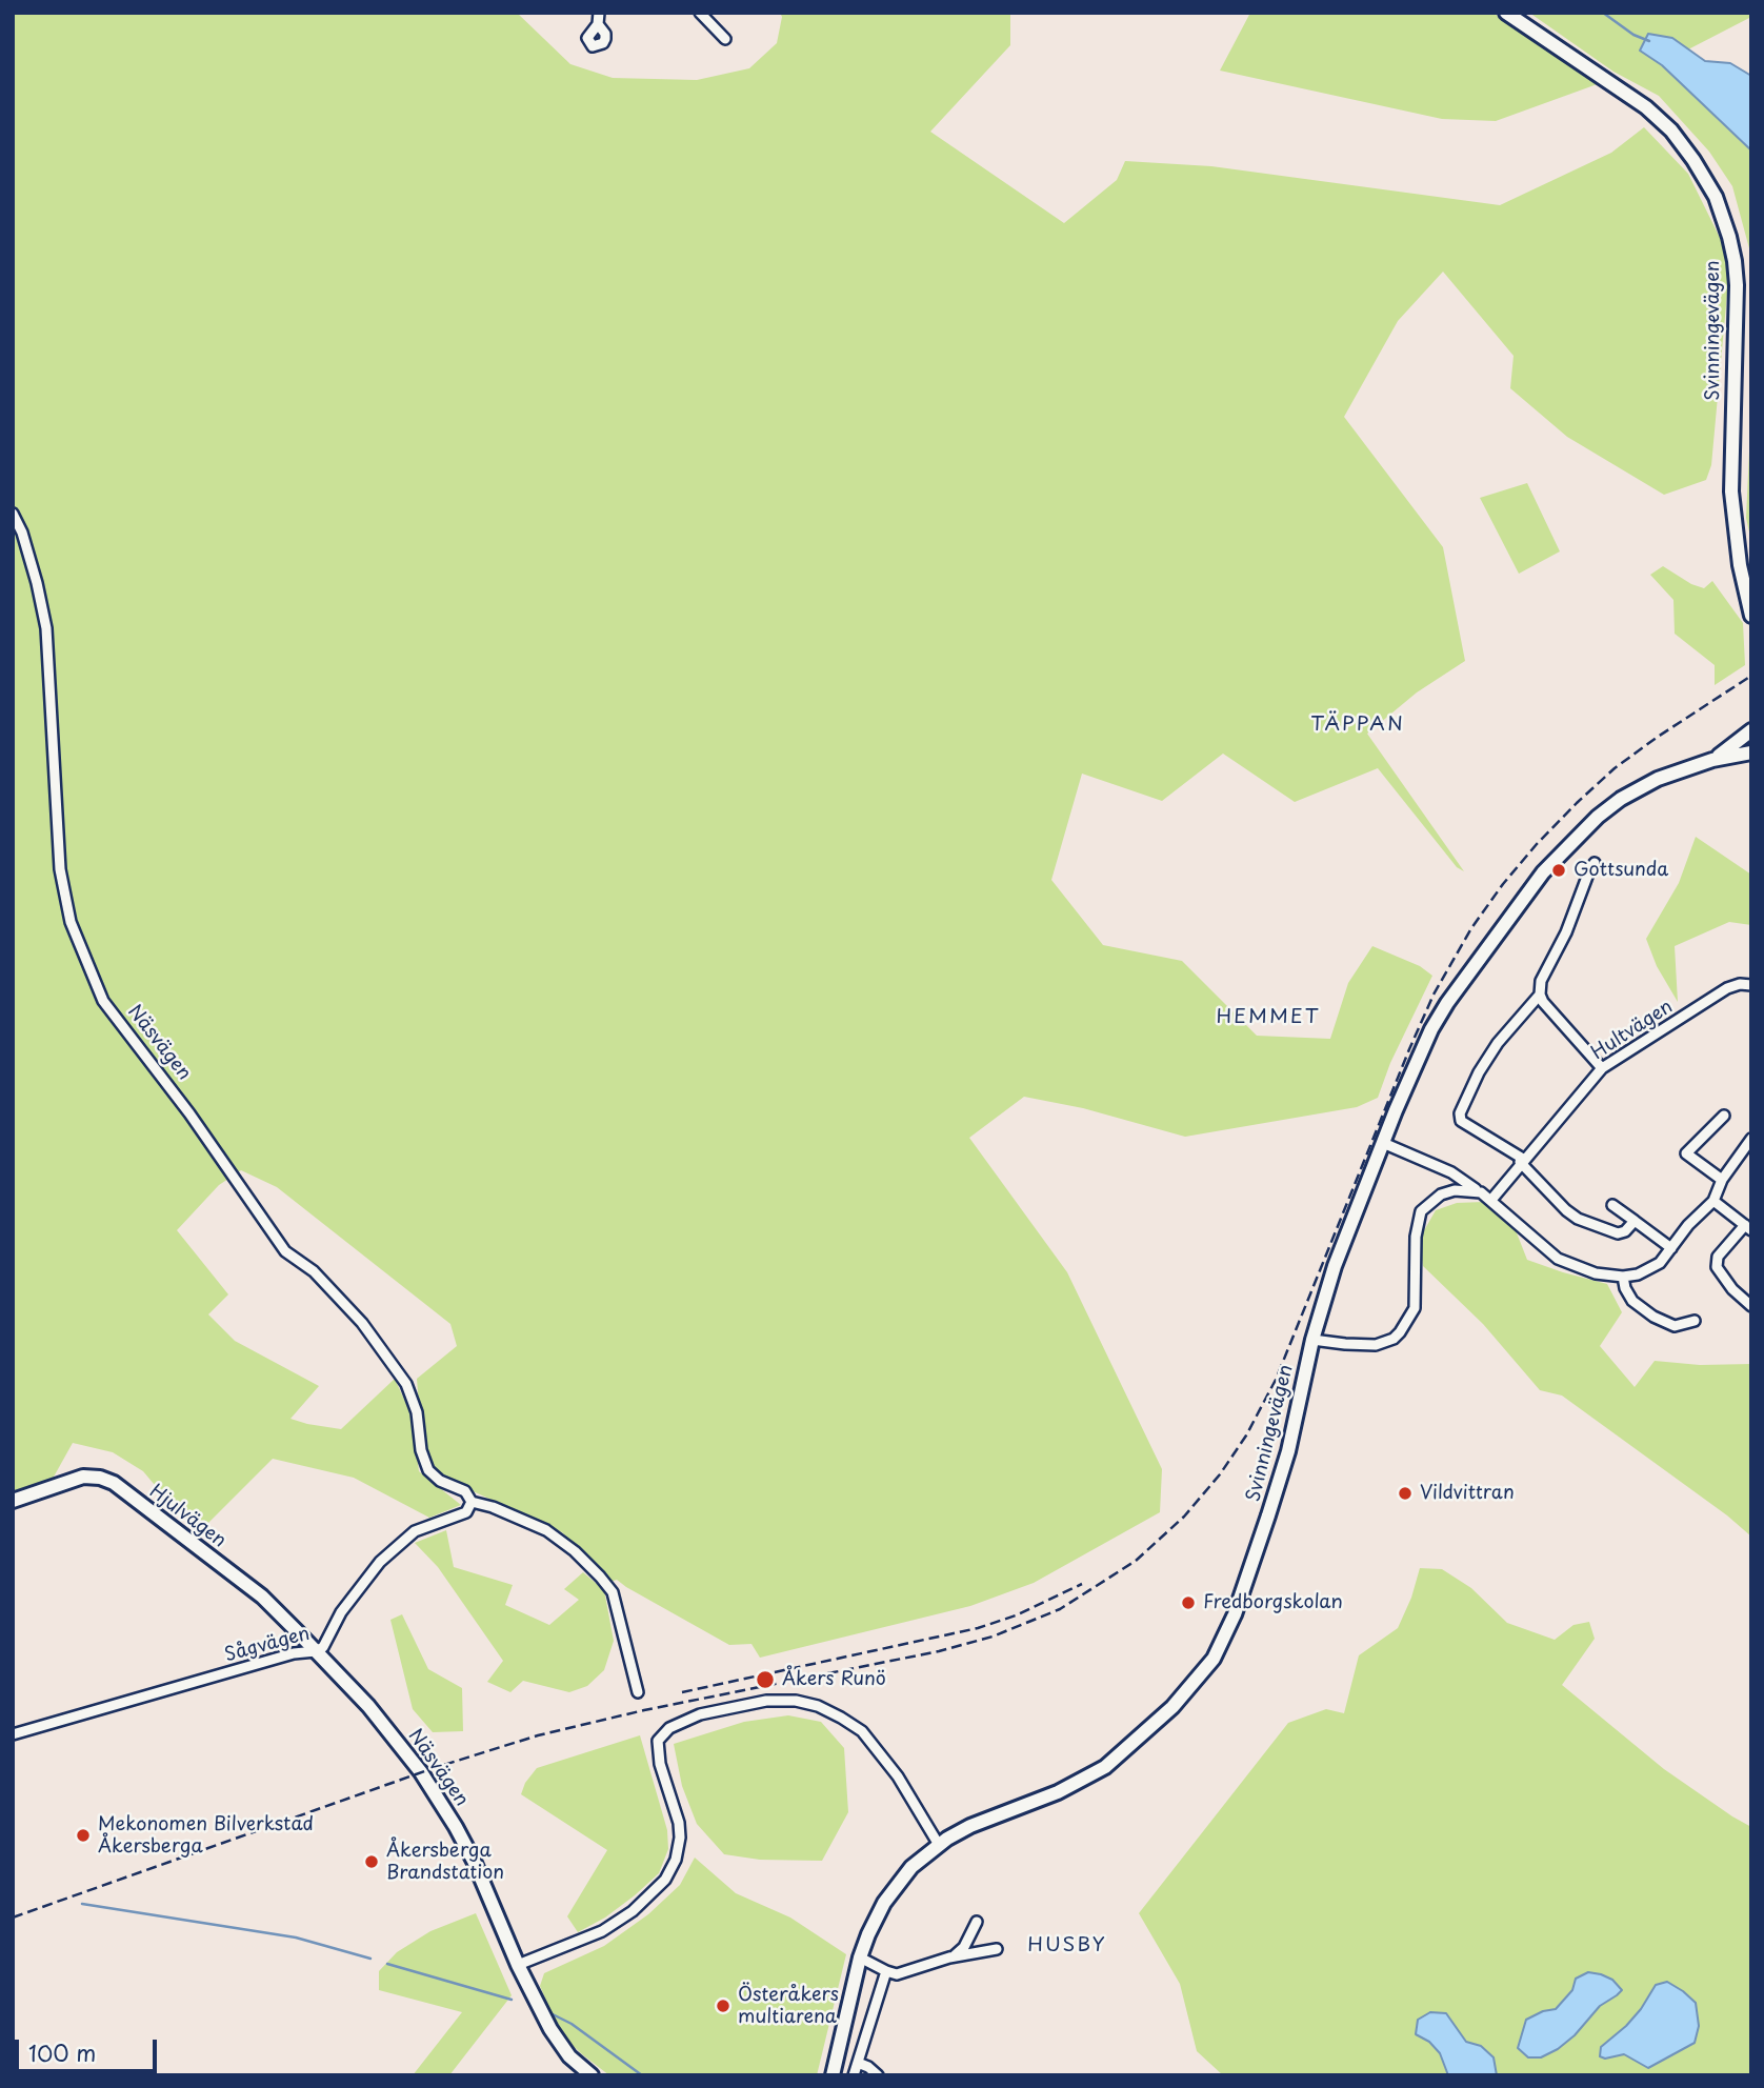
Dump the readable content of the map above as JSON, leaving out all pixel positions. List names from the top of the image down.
{
  "streets": {
    "main road": ["Svinningevägen", "Näsvägen", "Hjulvägen"],
    "street": ["Hultvägen", "Sågvägen"]
  },
  "crossings": [
    ["Näsvägen", "Hjulvägen"],
    ["Näsvägen", "Sågvägen"],
    ["Hjulvägen", "Sågvägen"]
  ],
  "districts": ["TÄPPAN", "HEMMET", "HUSBY"],
  "places": [
    "Gottsunda",
    "Vildvittran",
    "Fredborgskolan",
    "Åkers Runö",
    "Mekonomen Bilverkstad Åkersberga",
    "Åkersberga Brandstation",
    "Österåkers multiarena"
  ],
  "scale_bar": "100 m"
}
